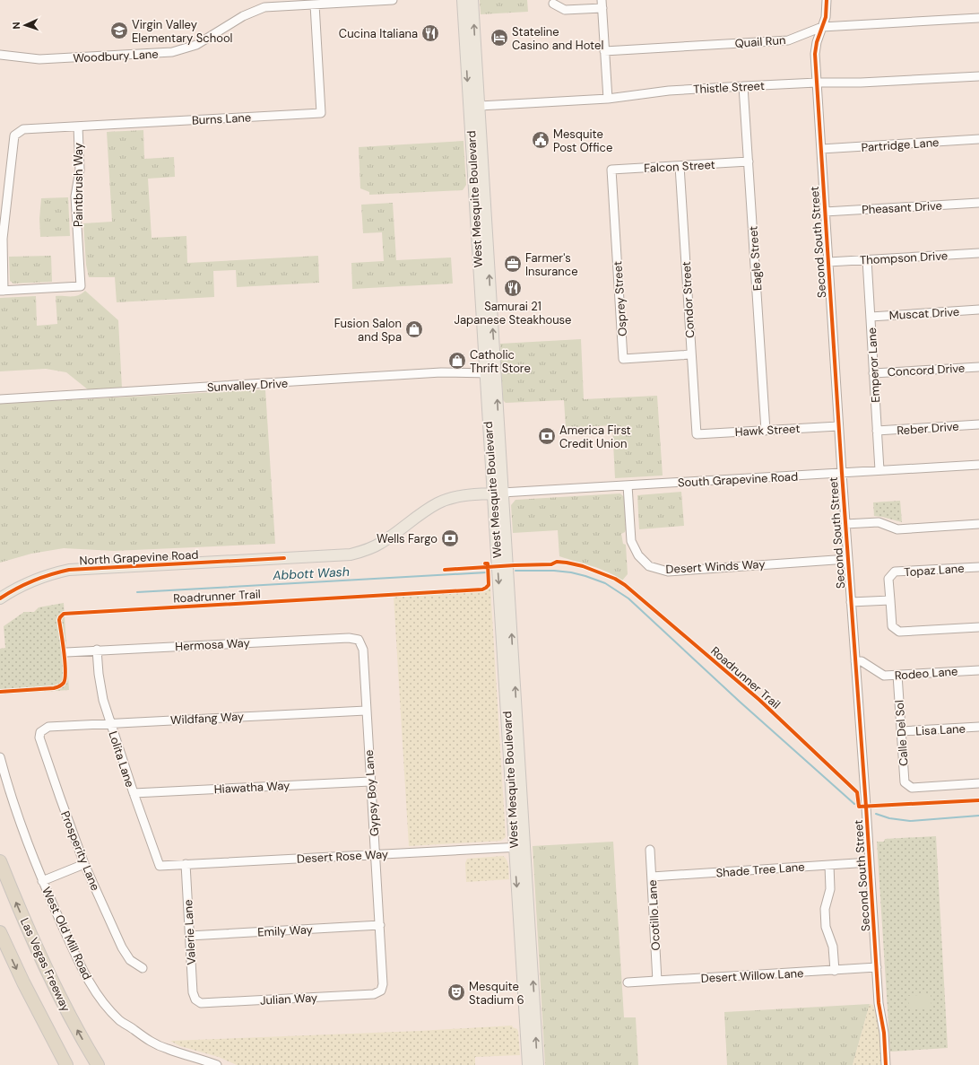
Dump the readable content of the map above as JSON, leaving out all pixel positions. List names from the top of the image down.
{
  "streets": {
    "highway": ["Las Vegas Freeway"],
    "main road": ["West Mesquite Boulevard", "North Grapevine Road"],
    "street": [
      "Quail Run",
      "Woodbury Lane",
      "Thistle Street",
      "Burns Lane",
      "Partridge Lane",
      "Falcon Street",
      "Paintbrush Way",
      "Pheasant Drive",
      "Second South Street",
      "Thompson Drive",
      "Eagle Street",
      "Osprey Street",
      "Condor Street",
      "Muscat Drive",
      "Emperor Lane",
      "Concord Drive",
      "Sunvalley Drive",
      "Reber Drive",
      "Hawk Street",
      "South Grapevine Road",
      "Desert Winds Way",
      "Topaz Lane",
      "Hermosa Way",
      "Rodeo Lane",
      "Wildfang Way",
      "Lisa Lane",
      "Calle Del Sol",
      "Lolita Lane",
      "Hiawatha Way",
      "Gypsy Boy Lane",
      "Prosperity Lane",
      "Desert Rose Way",
      "Shade Tree Lane",
      "Ocotillo Lane",
      "Emily Way",
      "Valerie Lane",
      "West Old Mill Road",
      "Desert Willow Lane",
      "Julian Way"
    ],
    "cycle path": ["Roadrunner Trail"]
  },
  "crossings": [
    ["Quail Run", "Second South Street"],
    ["Woodbury Lane", "Burns Lane"],
    ["Thistle Street", "West Mesquite Boulevard"],
    ["Thistle Street", "Second South Street"],
    ["Thistle Street", "Eagle Street"],
    ["Burns Lane", "Paintbrush Way"],
    ["Partridge Lane", "Second South Street"],
    ["Falcon Street", "Eagle Street"],
    ["Falcon Street", "Osprey Street"],
    ["Falcon Street", "Condor Street"],
    ["West Mesquite Boulevard", "Sunvalley Drive"],
    ["West Mesquite Boulevard", "South Grapevine Road"],
    ["West Mesquite Boulevard", "North Grapevine Road"],
    ["West Mesquite Boulevard", "Desert Rose Way"],
    ["Pheasant Drive", "Second South Street"],
    ["Second South Street", "Thompson Drive"],
    ["Second South Street", "Hawk Street"],
    ["Second South Street", "South Grapevine Road"],
    ["Second South Street", "Desert Winds Way"],
    ["Second South Street", "Rodeo Lane"],
    ["Second South Street", "Shade Tree Lane"],
    ["Second South Street", "Desert Willow Lane"],
    ["Thompson Drive", "Emperor Lane"],
    ["Eagle Street", "Hawk Street"],
    ["Osprey Street", "Condor Street"],
    ["Condor Street", "Hawk Street"],
    ["Muscat Drive", "Emperor Lane"],
    ["Emperor Lane", "Concord Drive"],
    ["Emperor Lane", "Reber Drive"],
    ["Emperor Lane", "South Grapevine Road"],
    ["South Grapevine Road", "North Grapevine Road"],
    ["South Grapevine Road", "Desert Winds Way"],
    ["Hermosa Way", "Lolita Lane"],
    ["Hermosa Way", "Gypsy Boy Lane"],
    ["Rodeo Lane", "Calle Del Sol"],
    ["Wildfang Way", "Lolita Lane"],
    ["Wildfang Way", "Gypsy Boy Lane"],
    ["Wildfang Way", "Prosperity Lane"],
    ["Lisa Lane", "Calle Del Sol"],
    ["Lolita Lane", "Hiawatha Way"],
    ["Lolita Lane", "Desert Rose Way"],
    ["Hiawatha Way", "Gypsy Boy Lane"],
    ["Gypsy Boy Lane", "Desert Rose Way"],
    ["Gypsy Boy Lane", "Emily Way"],
    ["Gypsy Boy Lane", "Julian Way"],
    ["Desert Rose Way", "Valerie Lane"],
    ["Shade Tree Lane", "Ocotillo Lane"],
    ["Ocotillo Lane", "Desert Willow Lane"],
    ["Emily Way", "Valerie Lane"],
    ["Valerie Lane", "Julian Way"]
  ],
  "water": ["Abbott Wash"],
  "places": {
    "school or university": ["Virgin Valley Elementary School"],
    "restaurant": ["Cucina Italiana", "Samurai 21 Japanese Steakhouse"],
    "hotel": ["Stateline Casino and Hotel"],
    "public building": ["Mesquite Post Office"],
    "office": ["Farmer's Insurance"],
    "shop": ["Fusion Salon and Spa", "Catholic Thrift Store"],
    "bank": ["America First Credit Union", "Wells Fargo"],
    "theatre": ["Mesquite Stadium 6"]
  },
  "north": "left"
}
